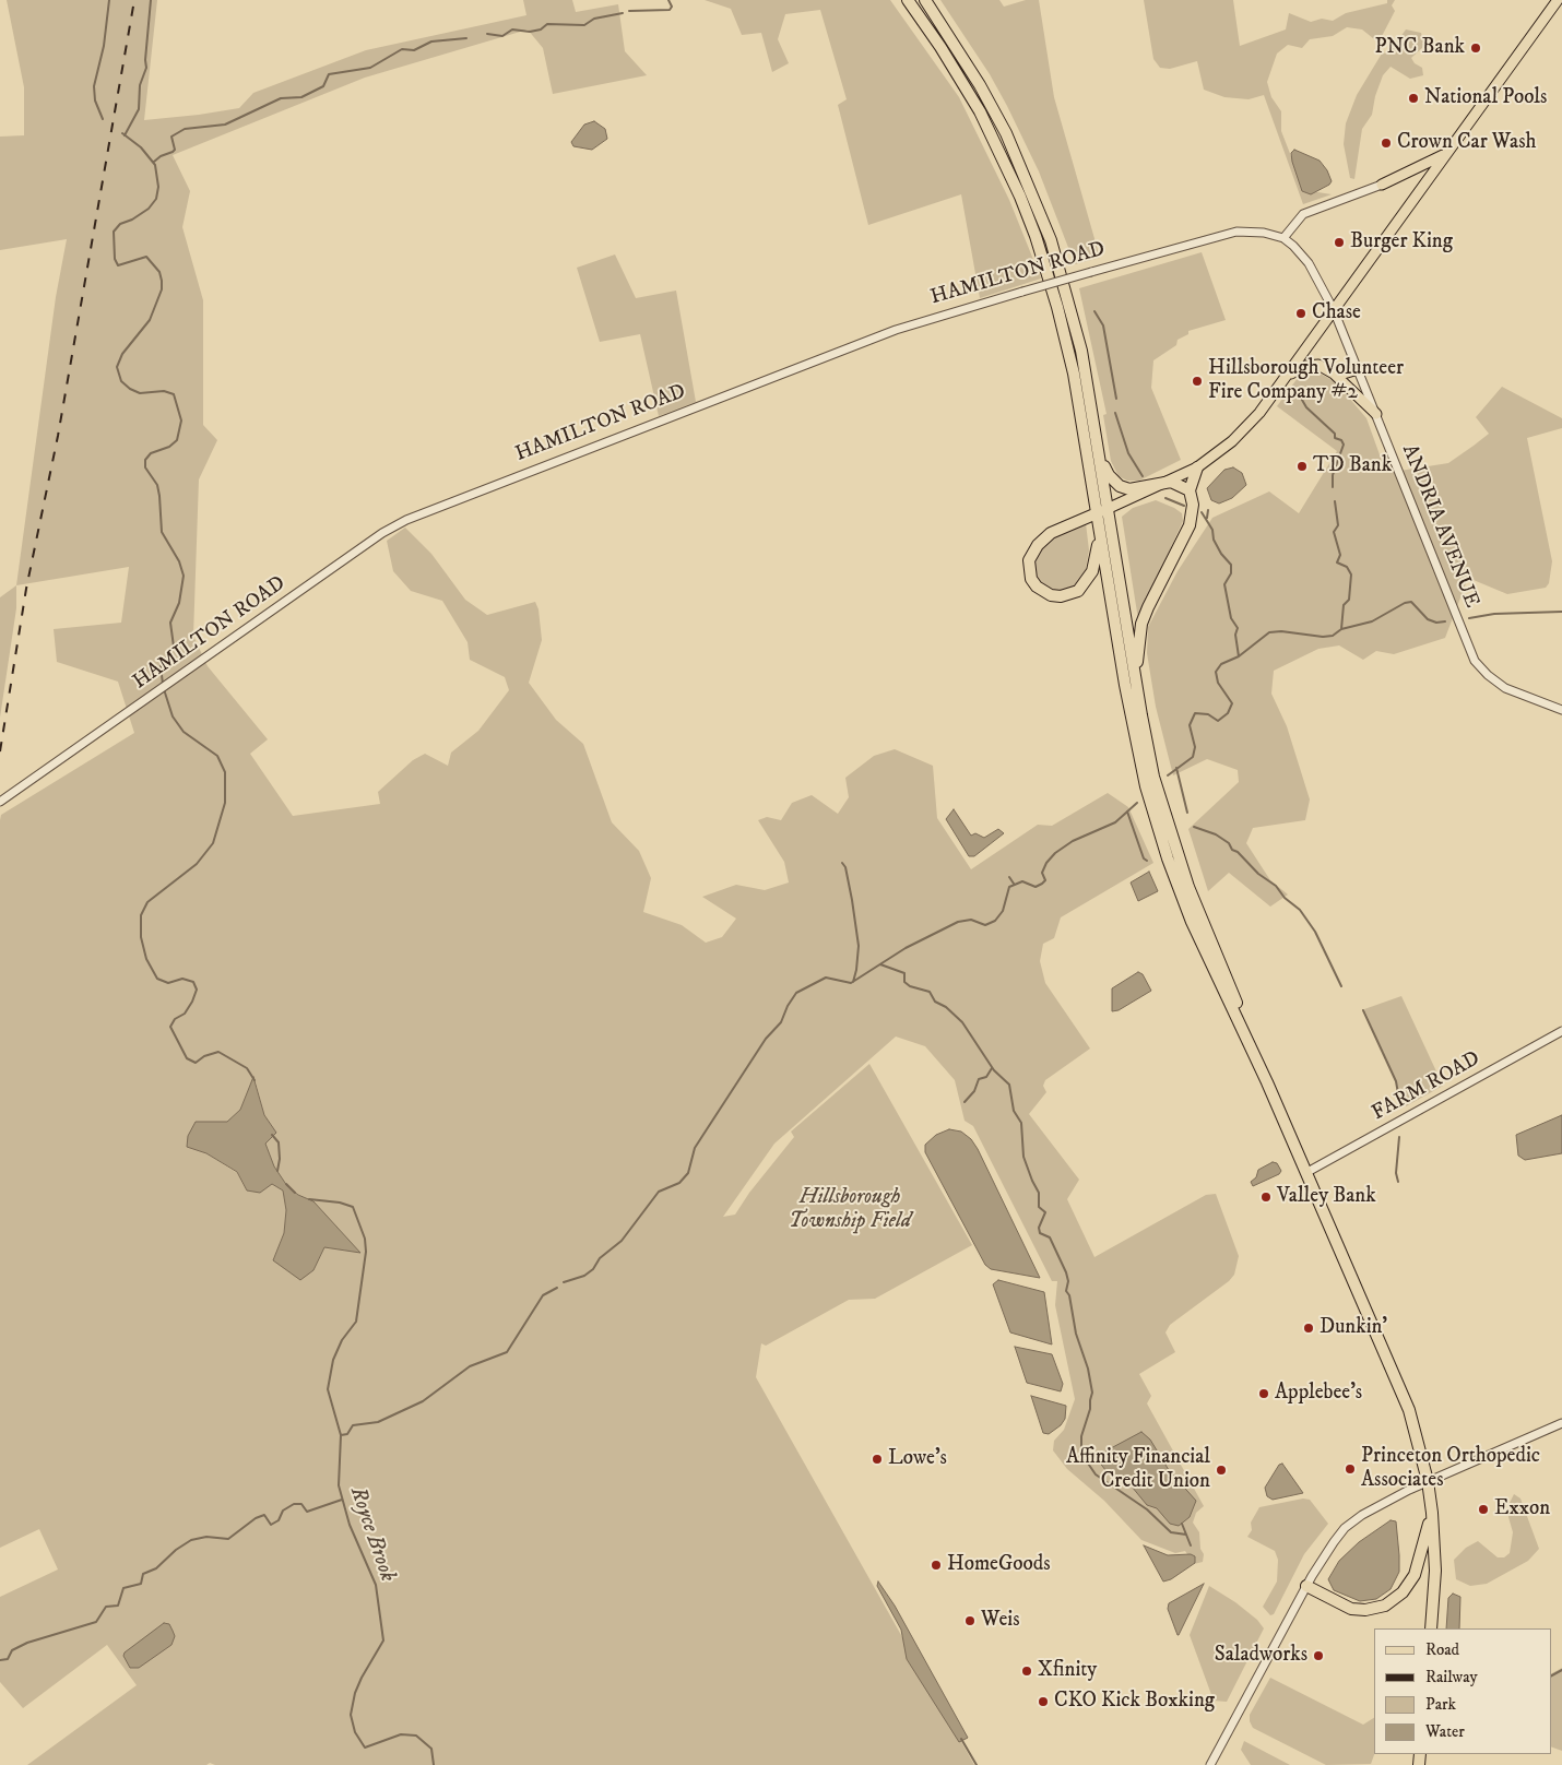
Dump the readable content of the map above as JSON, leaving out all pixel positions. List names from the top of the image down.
{
  "streets": {
    "street": ["HAMILTON ROAD", "ANDRIA AVENUE", "FARM ROAD"]
  },
  "water": ["Royce Brook"],
  "parks": ["Hillsborough Township Field"],
  "places": [
    "PNC Bank",
    "National Pools",
    "Crown Car Wash",
    "Burger King",
    "Chase",
    "Hillsborough Volunteer Fire Company #2",
    "TD Bank",
    "Valley Bank",
    "Dunkin'",
    "Applebee's",
    "Lowe's",
    "Princeton Orthopedic Associates",
    "Affinity Financial Credit Union",
    "Exxon",
    "HomeGoods",
    "Weis",
    "Saladworks",
    "Xfinity",
    "CKO Kick Boxking"
  ],
  "legend": [
    "Road",
    "Railway",
    "Park",
    "Water"
  ]
}
